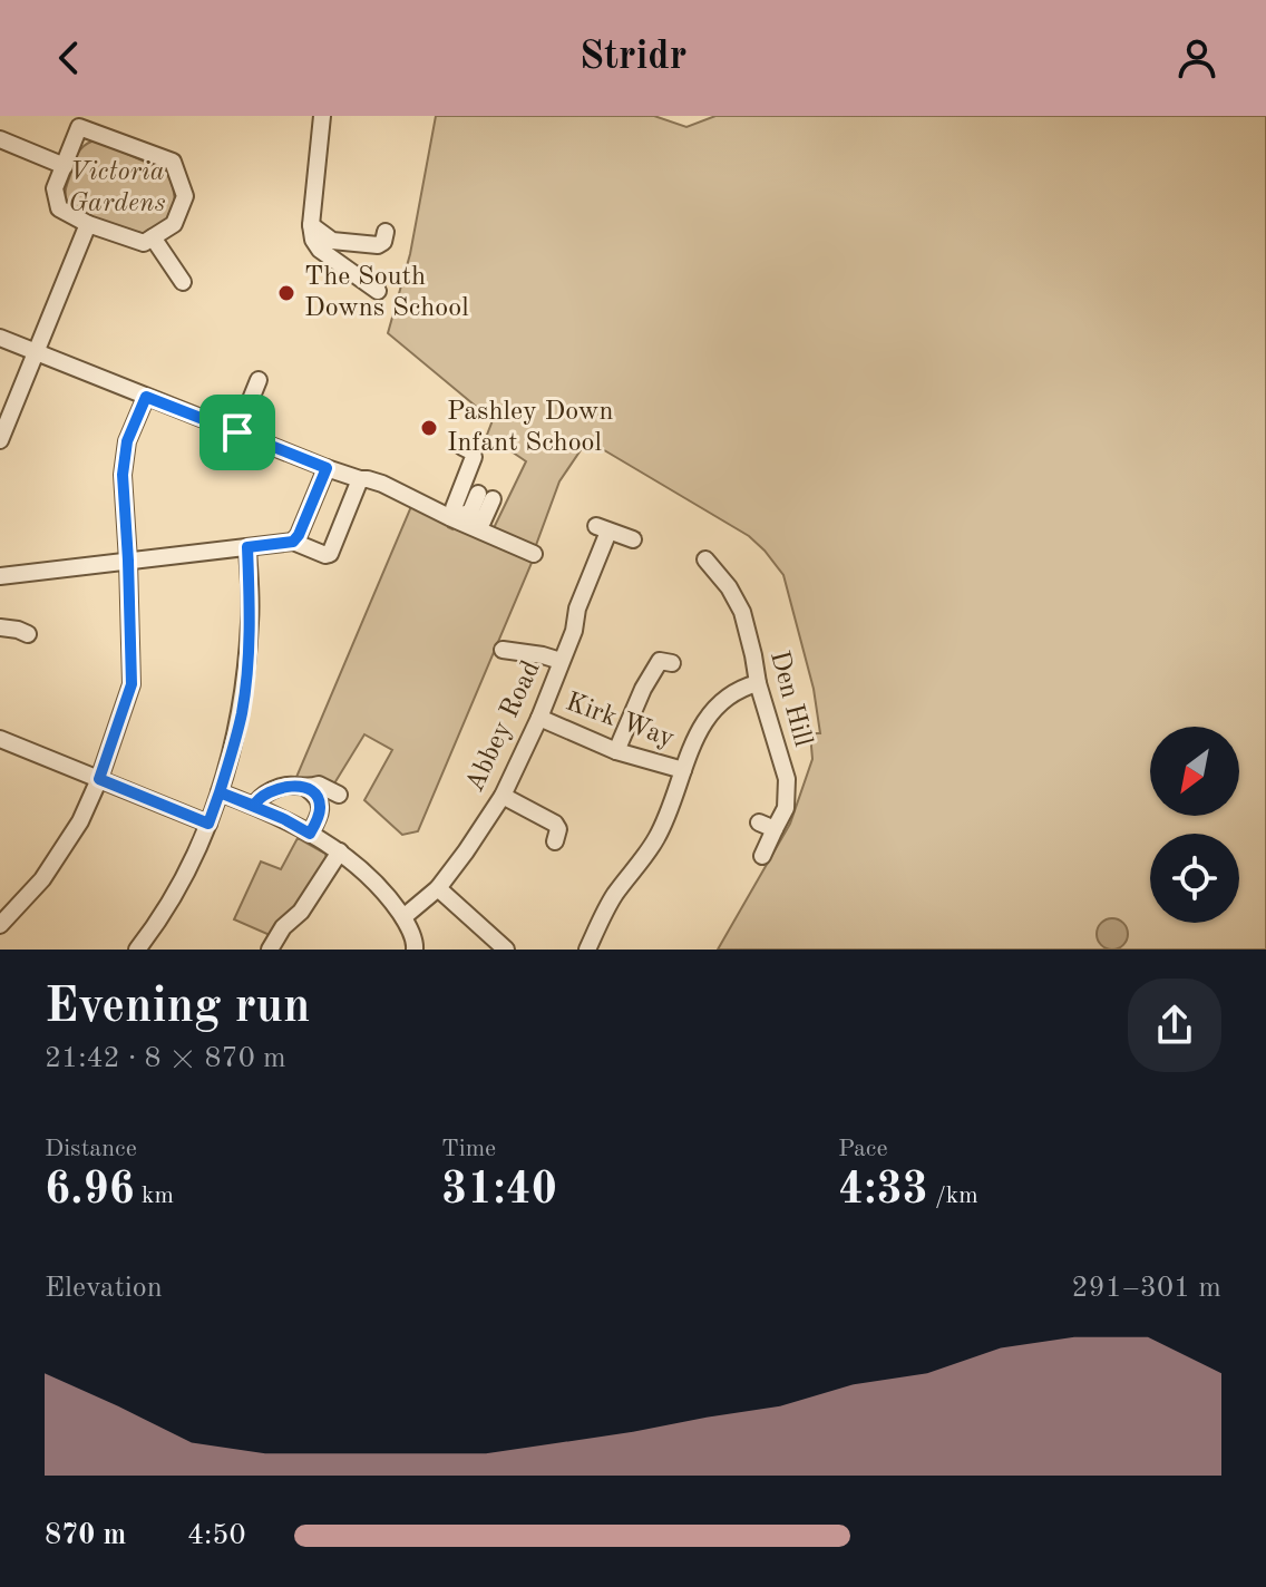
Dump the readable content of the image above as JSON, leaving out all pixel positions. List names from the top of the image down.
{
  "streets": {
    "street": ["Den Hill", "Kirk Way", "Abbey Road"]
  },
  "crossings": [
    ["Kirk Way", "Abbey Road"]
  ],
  "parks": ["Victoria Gardens"],
  "places": ["The South Downs School", "Pashley Down Infant School"],
  "north": "bottom left",
  "page": {
    "header": "Stridr",
    "heading": ["Evening run", "21:42 · 8 × 870 m"],
    "stats": [
      ["Distance", "6.96 km"],
      ["Time", "31:40"],
      ["Pace", "4:33 /km"]
    ],
    "chart": ["Elevation", "291–301 m"],
    "list": [
      {
        "name": "870 m",
        "note": "4:50"
      }
    ]
  }
}
